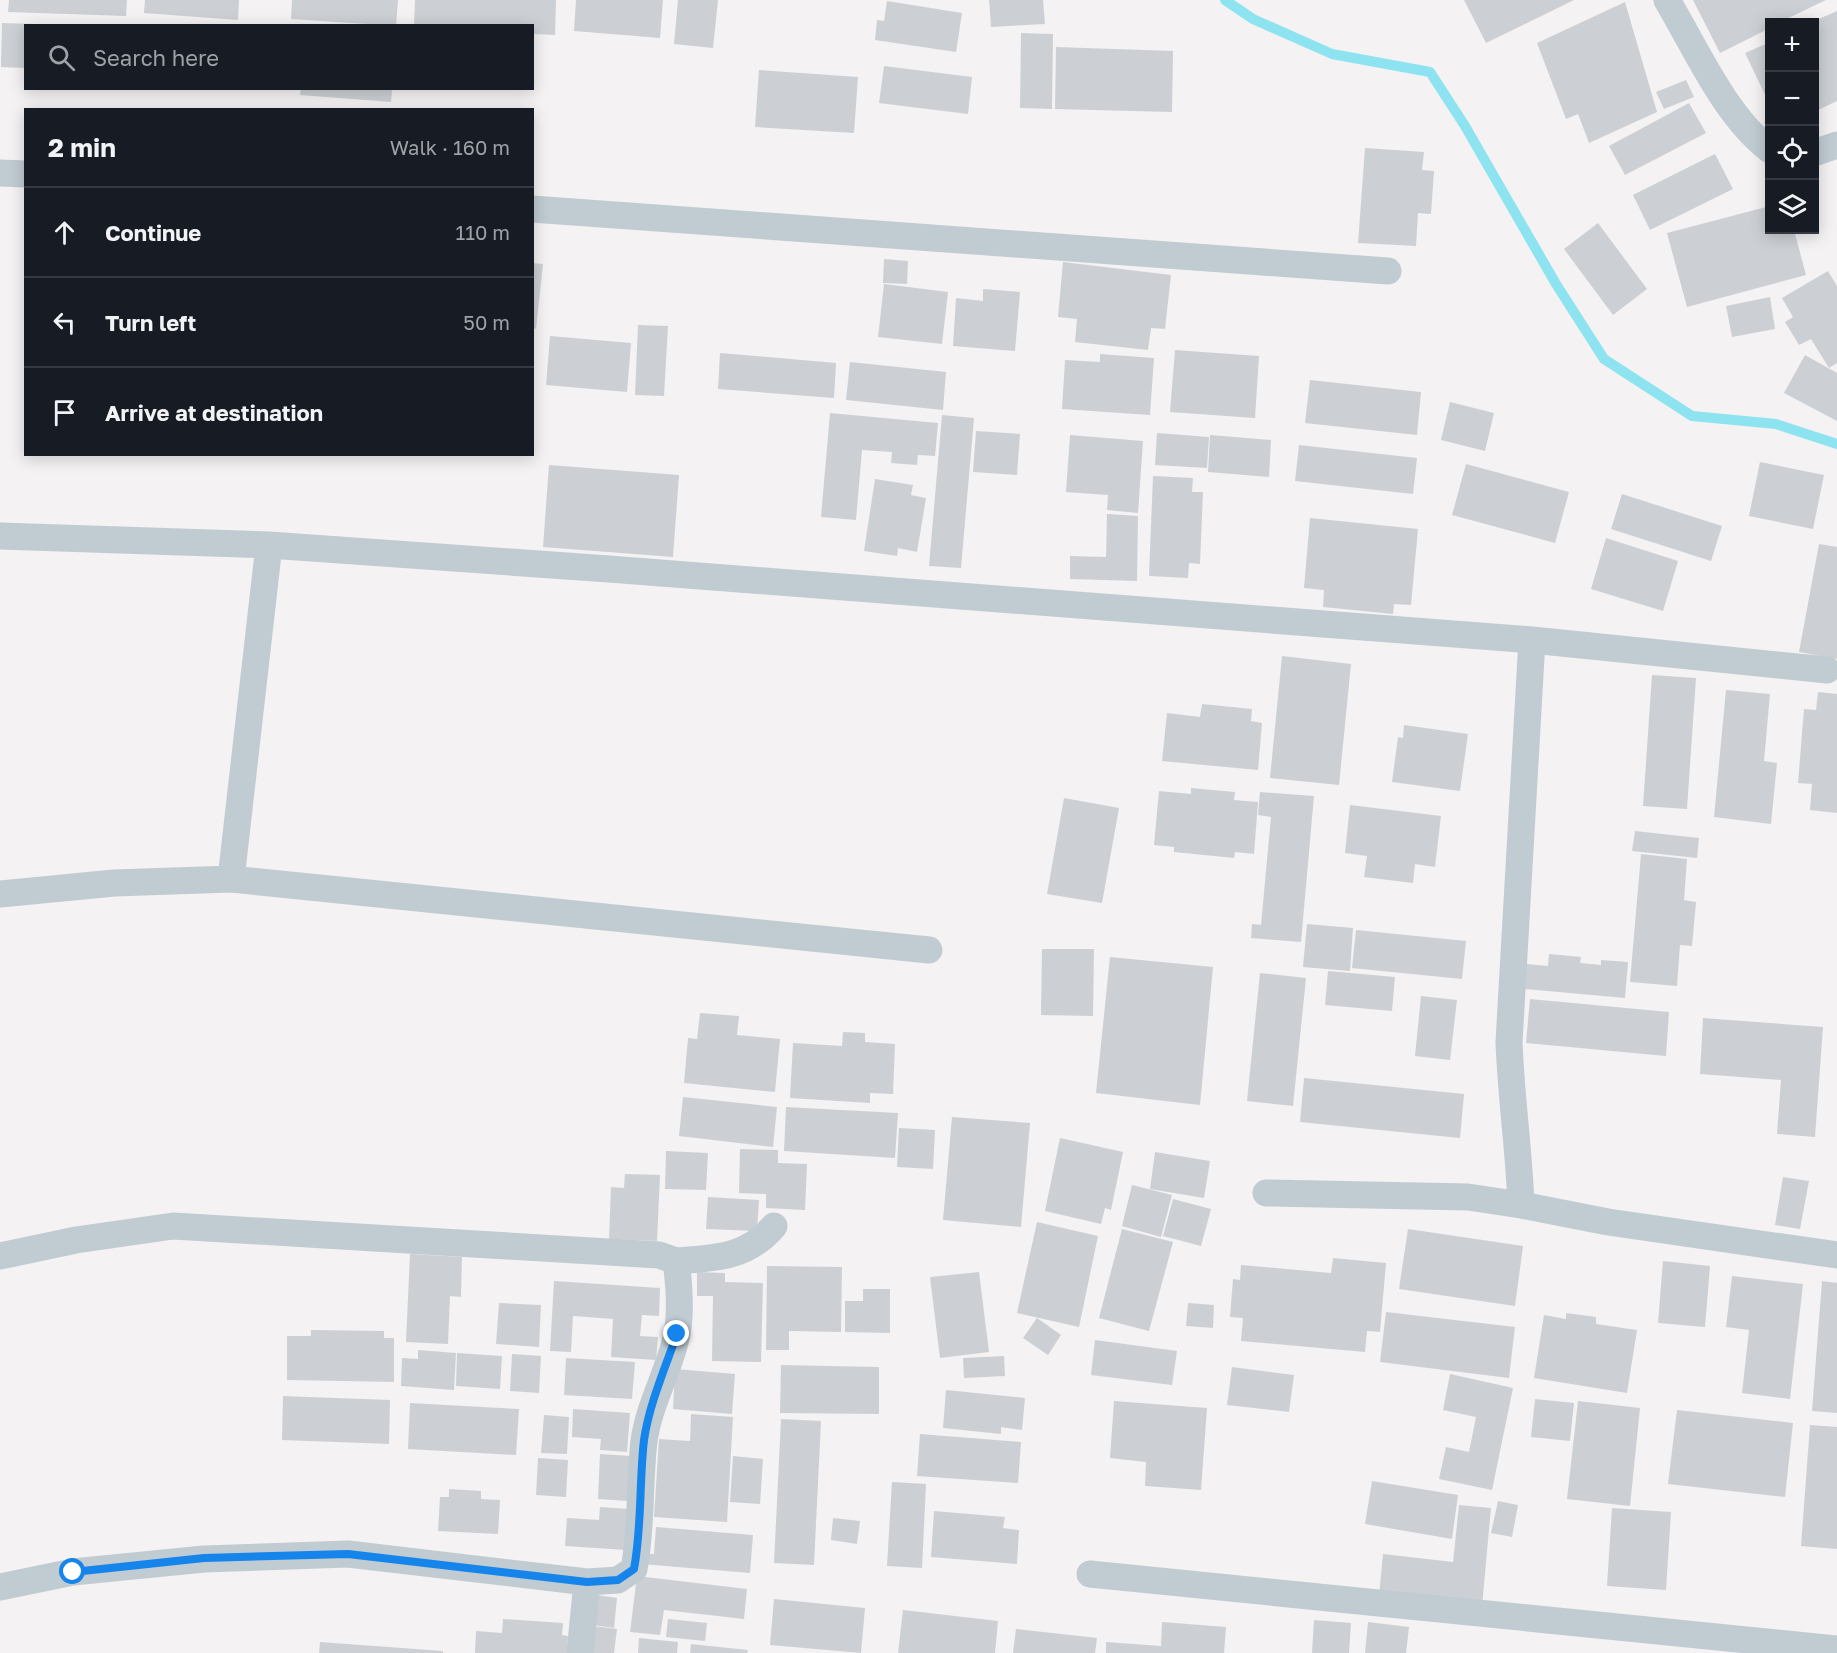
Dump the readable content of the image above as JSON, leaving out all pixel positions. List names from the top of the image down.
{
  "page": {
    "map_buttons": ["+", "−"],
    "search": "Search here",
    "heading": ["2 min", "Walk · 160 m"],
    "list": [
      ["Continue", "110 m"],
      ["Turn left", "50 m"],
      "Arrive at destination"
    ]
  }
}
